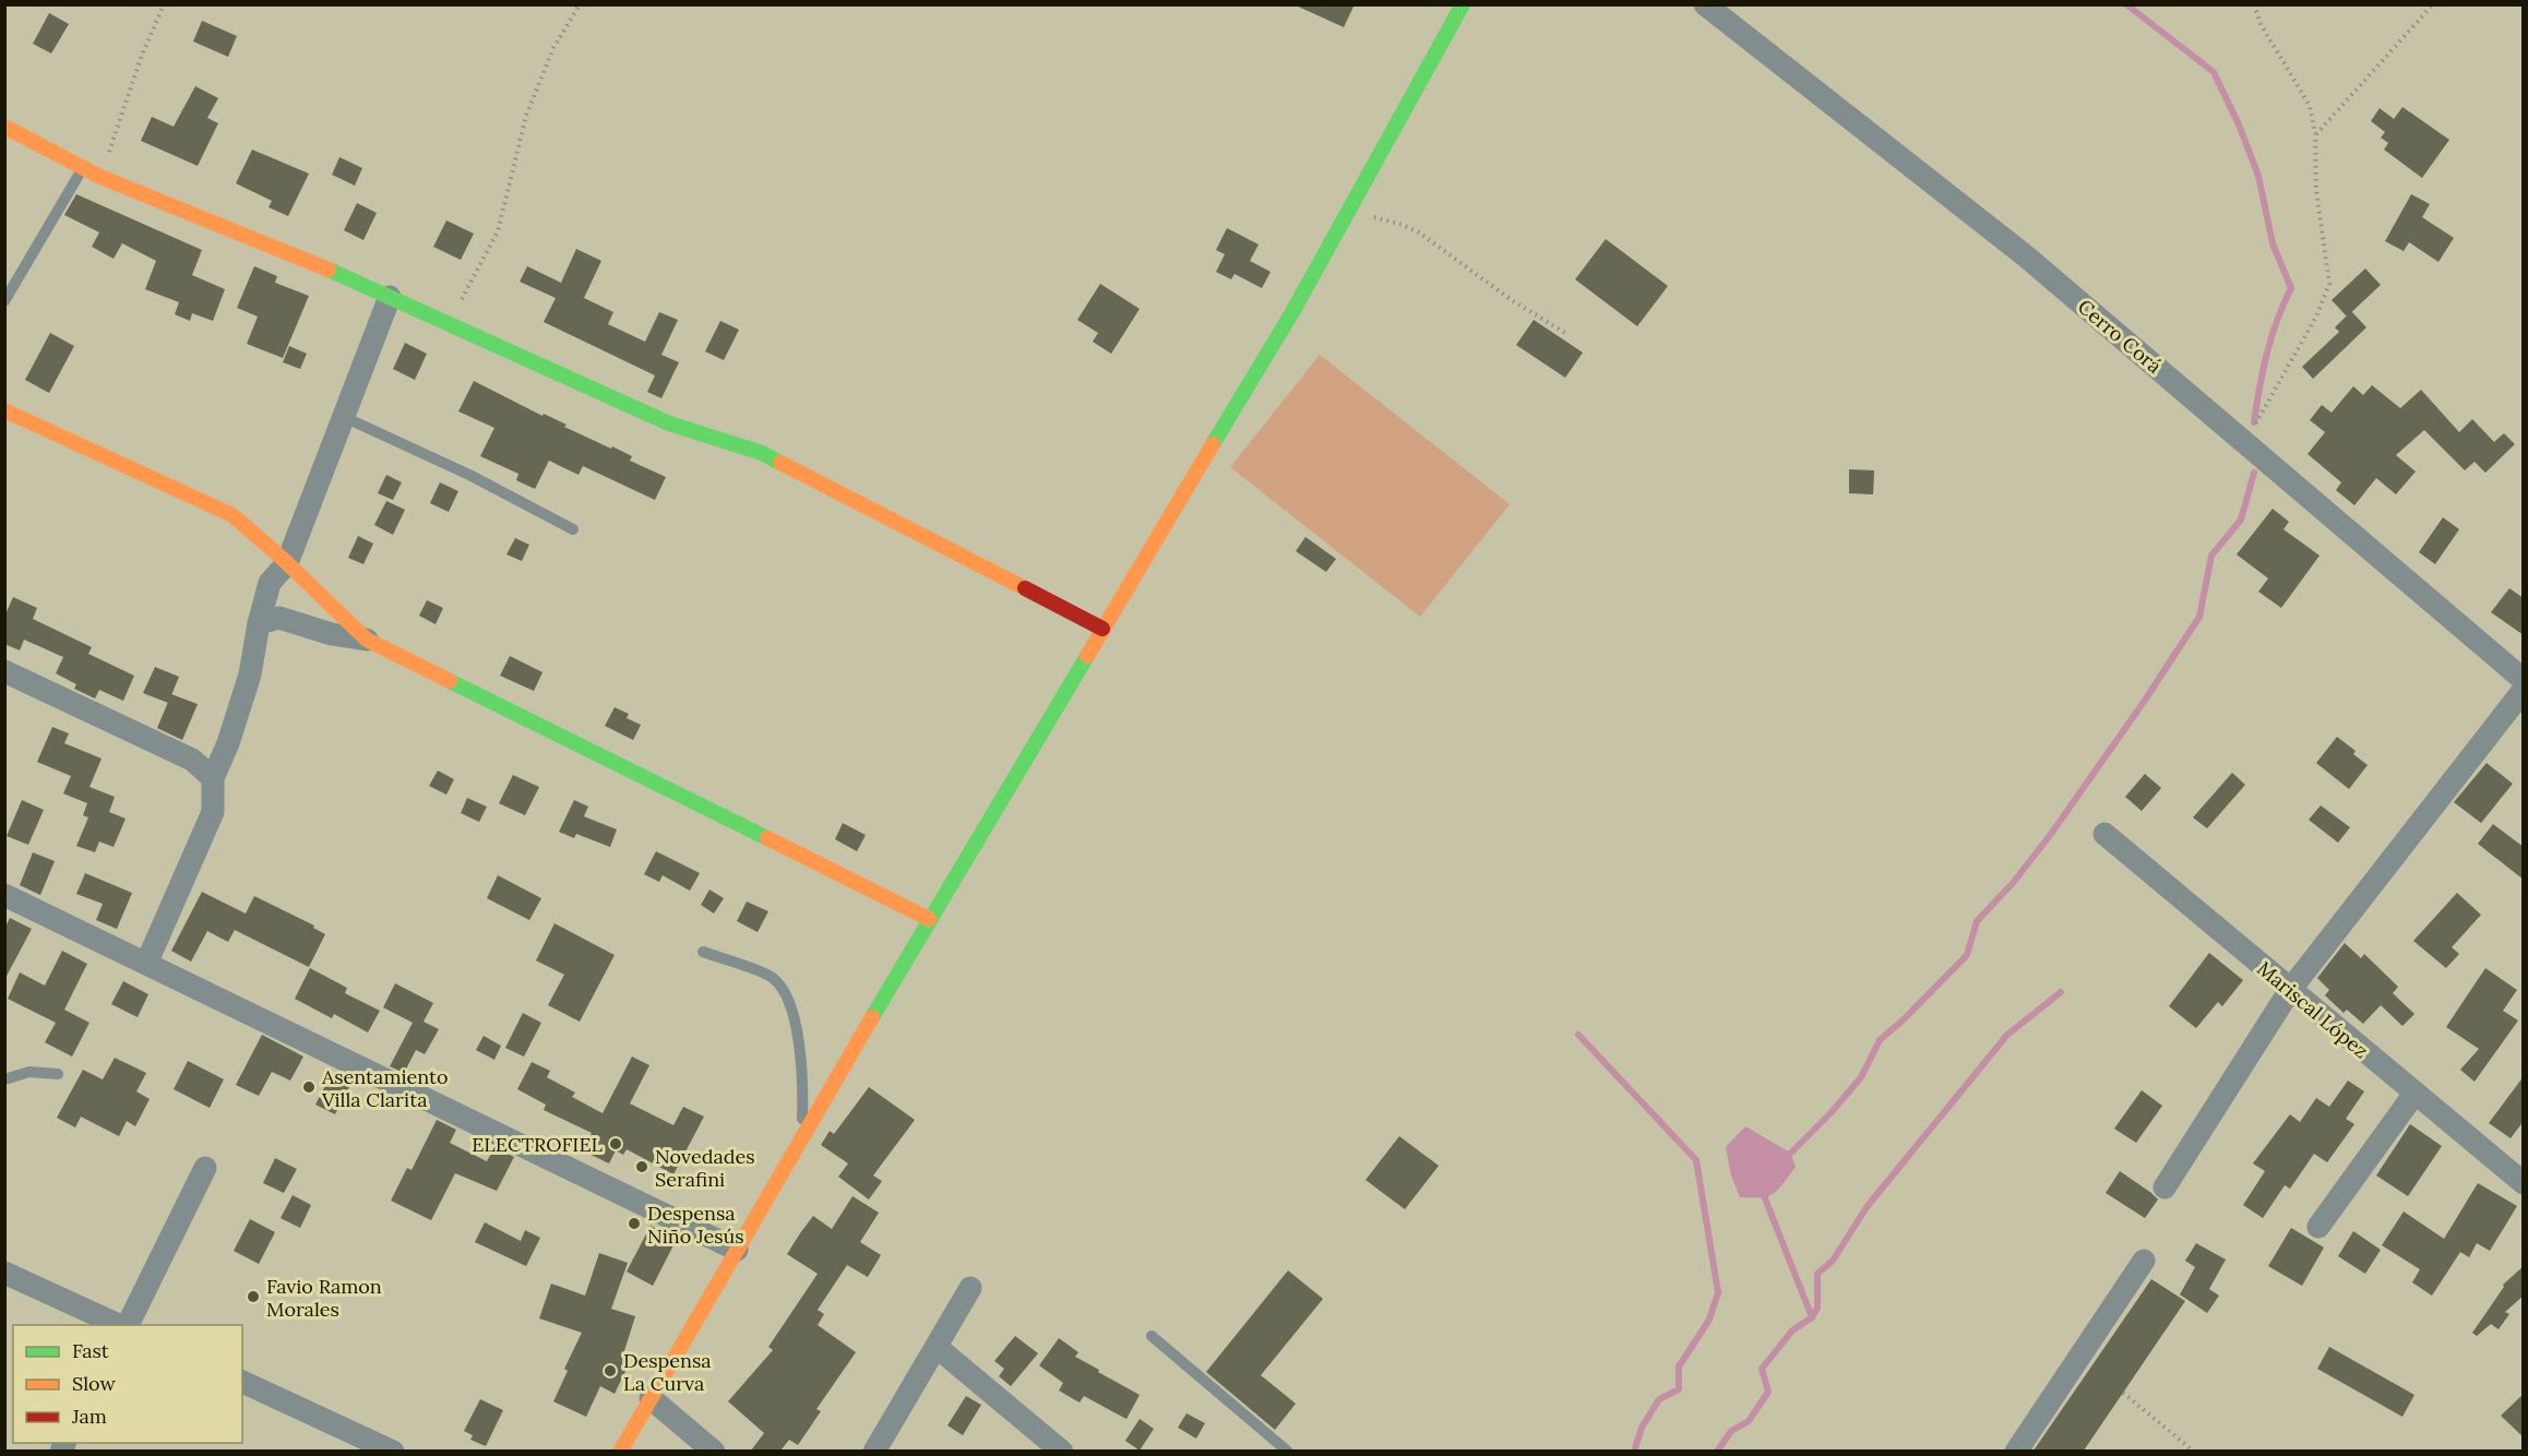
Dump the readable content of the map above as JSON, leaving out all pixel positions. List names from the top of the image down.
{
  "streets": {
    "street": ["Cerro Corá", "Mariscal López"]
  },
  "places": [
    "Asentamiento Villa Clarita",
    "ELECTROFIEL",
    "Novedades Serafini",
    "Despensa Niño Jesús",
    "Favio Ramon Morales",
    "Despensa La Curva"
  ],
  "legend": ["Fast", "Slow", "Jam"]
}
